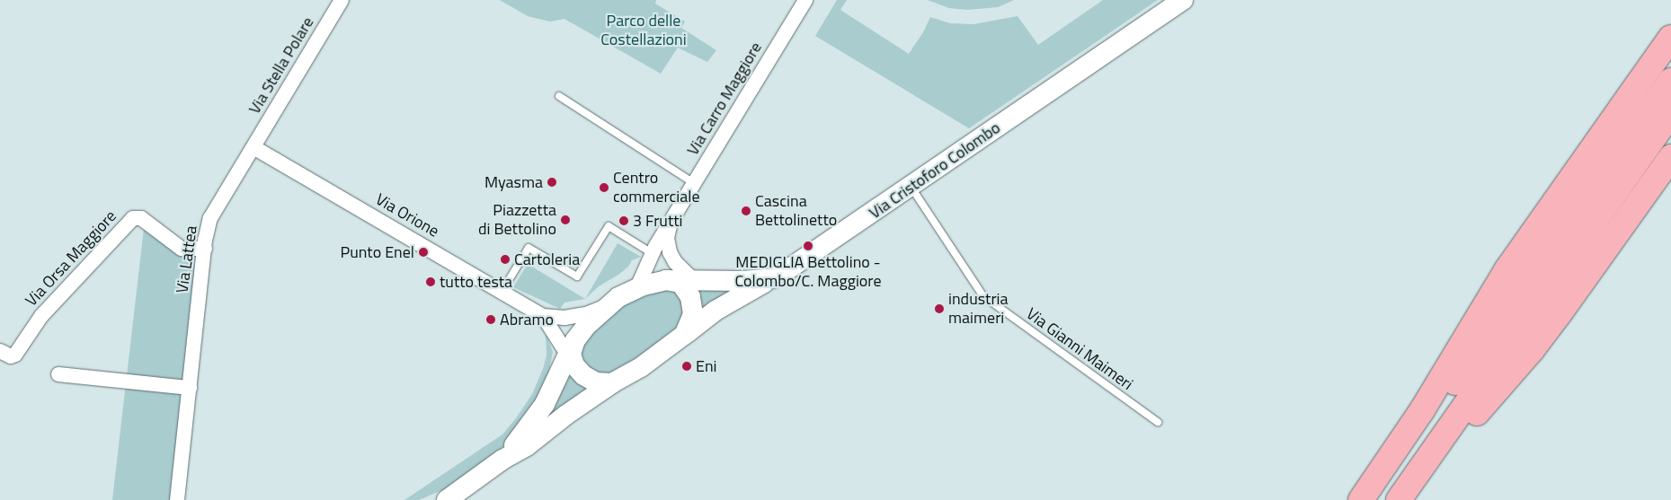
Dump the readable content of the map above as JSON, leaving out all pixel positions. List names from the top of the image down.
{
  "streets": {
    "main road": ["Via Cristoforo Colombo"],
    "street": [
      "Via Stella Polare",
      "Via Carro Maggiore",
      "Via Orione",
      "Via Orsa Maggiore",
      "Via Lattea"
    ],
    "lane": ["Via Gianni Maimeri"]
  },
  "crossings": [
    ["Via Stella Polare", "Via Orione"],
    ["Via Stella Polare", "Via Lattea"],
    ["Via Carro Maggiore", "Via Cristoforo Colombo"],
    ["Via Cristoforo Colombo", "Via Gianni Maimeri"],
    ["Via Orione", "Via Lattea"],
    ["Via Orsa Maggiore", "Via Lattea"]
  ],
  "parks": ["Parco delle Costellazioni"],
  "places": [
    "Myasma",
    "Centro commerciale",
    "Cascina Bettolinetto",
    "Piazzetta di Bettolino",
    "3 Frutti",
    "MEDIGLIA Bettolino - Colombo/C. Maggiore",
    "Punto Enel",
    "Cartoleria",
    "tutto testa",
    "industria maimeri",
    "Abramo",
    "Eni"
  ]
}
